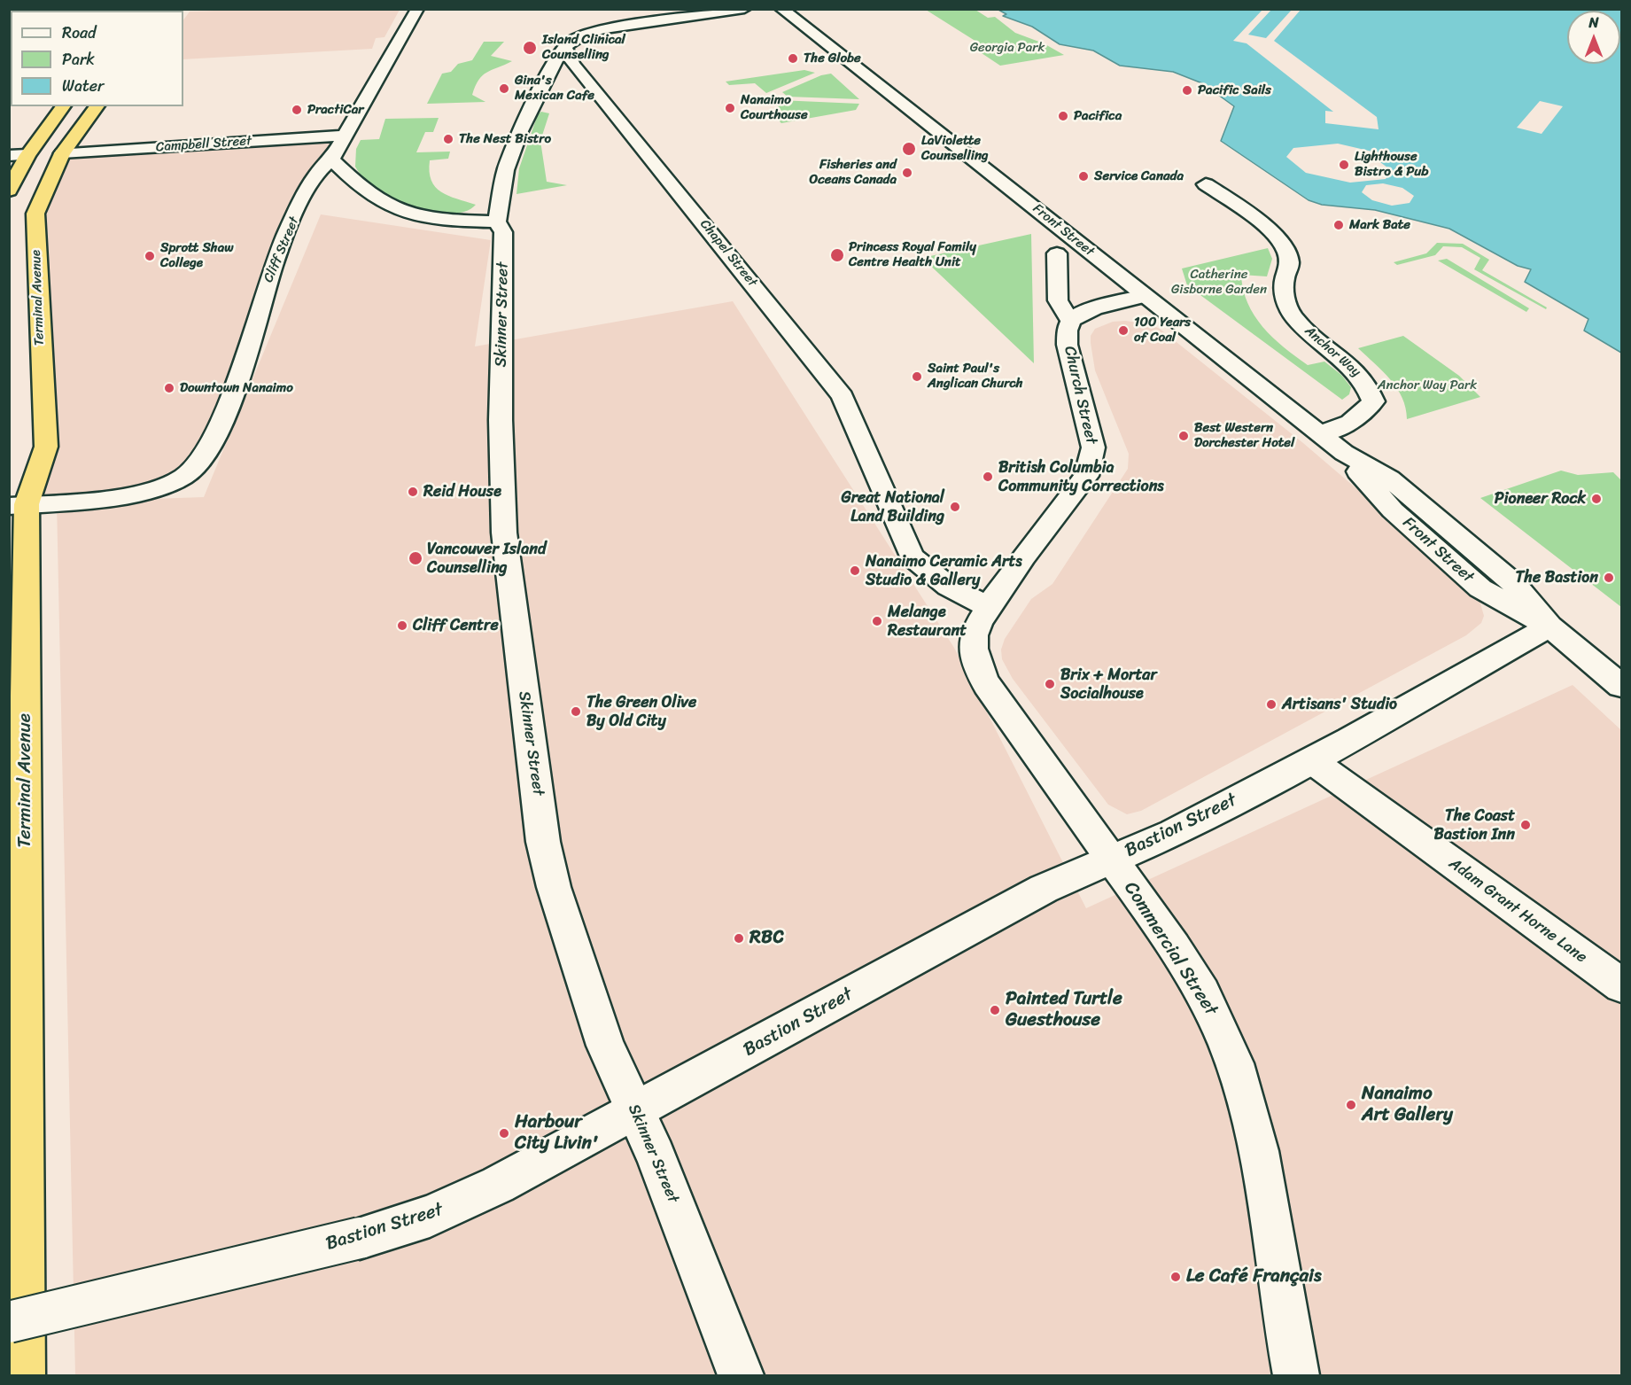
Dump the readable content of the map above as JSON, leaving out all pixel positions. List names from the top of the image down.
{
  "streets": {
    "highway": ["Terminal Avenue"],
    "street": [
      "Campbell Street",
      "Front Street",
      "Cliff Street",
      "Chapel Street",
      "Skinner Street",
      "Anchor Way",
      "Church Street",
      "Bastion Street",
      "Adam Grant Horne Lane",
      "Commercial Street"
    ]
  },
  "crossings": [
    ["Campbell Street", "Cliff Street"],
    ["Campbell Street", "Terminal Avenue"],
    ["Front Street", "Anchor Way"],
    ["Front Street", "Bastion Street"],
    ["Cliff Street", "Terminal Avenue"],
    ["Chapel Street", "Skinner Street"],
    ["Chapel Street", "Church Street"],
    ["Skinner Street", "Bastion Street"],
    ["Church Street", "Commercial Street"],
    ["Bastion Street", "Adam Grant Horne Lane"],
    ["Bastion Street", "Commercial Street"]
  ],
  "parks": ["Georgia Park", "Catherine Gisborne Garden", "Anchor Way Park"],
  "places": [
    "Island Clinical Counselling",
    "The Globe",
    "Gina's Mexican Cafe",
    "Pacific Sails",
    "Nanaimo Courthouse",
    "PractiCar",
    "Pacifica",
    "The Nest Bistro",
    "LaViolette Counselling",
    "Lighthouse Bistro & Pub",
    "Fisheries and Oceans Canada",
    "Service Canada",
    "Mark Bate",
    "Princess Royal Family Centre Health Unit",
    "Sprott Shaw College",
    "100 Years of Coal",
    "Saint Paul's Anglican Church",
    "Downtown Nanaimo",
    "Best Western Dorchester Hotel",
    "British Columbia Community Corrections",
    "Reid House",
    "Pioneer Rock",
    "Great National Land Building",
    "Vancouver Island Counselling",
    "Nanaimo Ceramic Arts Studio & Gallery",
    "The Bastion",
    "Melange Restaurant",
    "Cliff Centre",
    "Brix + Mortar Socialhouse",
    "Artisans' Studio",
    "The Green Olive By Old City",
    "The Coast Bastion Inn",
    "RBC",
    "Painted Turtle Guesthouse",
    "Nanaimo Art Gallery",
    "Harbour City Livin'",
    "Le Café Français"
  ],
  "legend": ["Road", "Park", "Water"],
  "north": "top"
}
